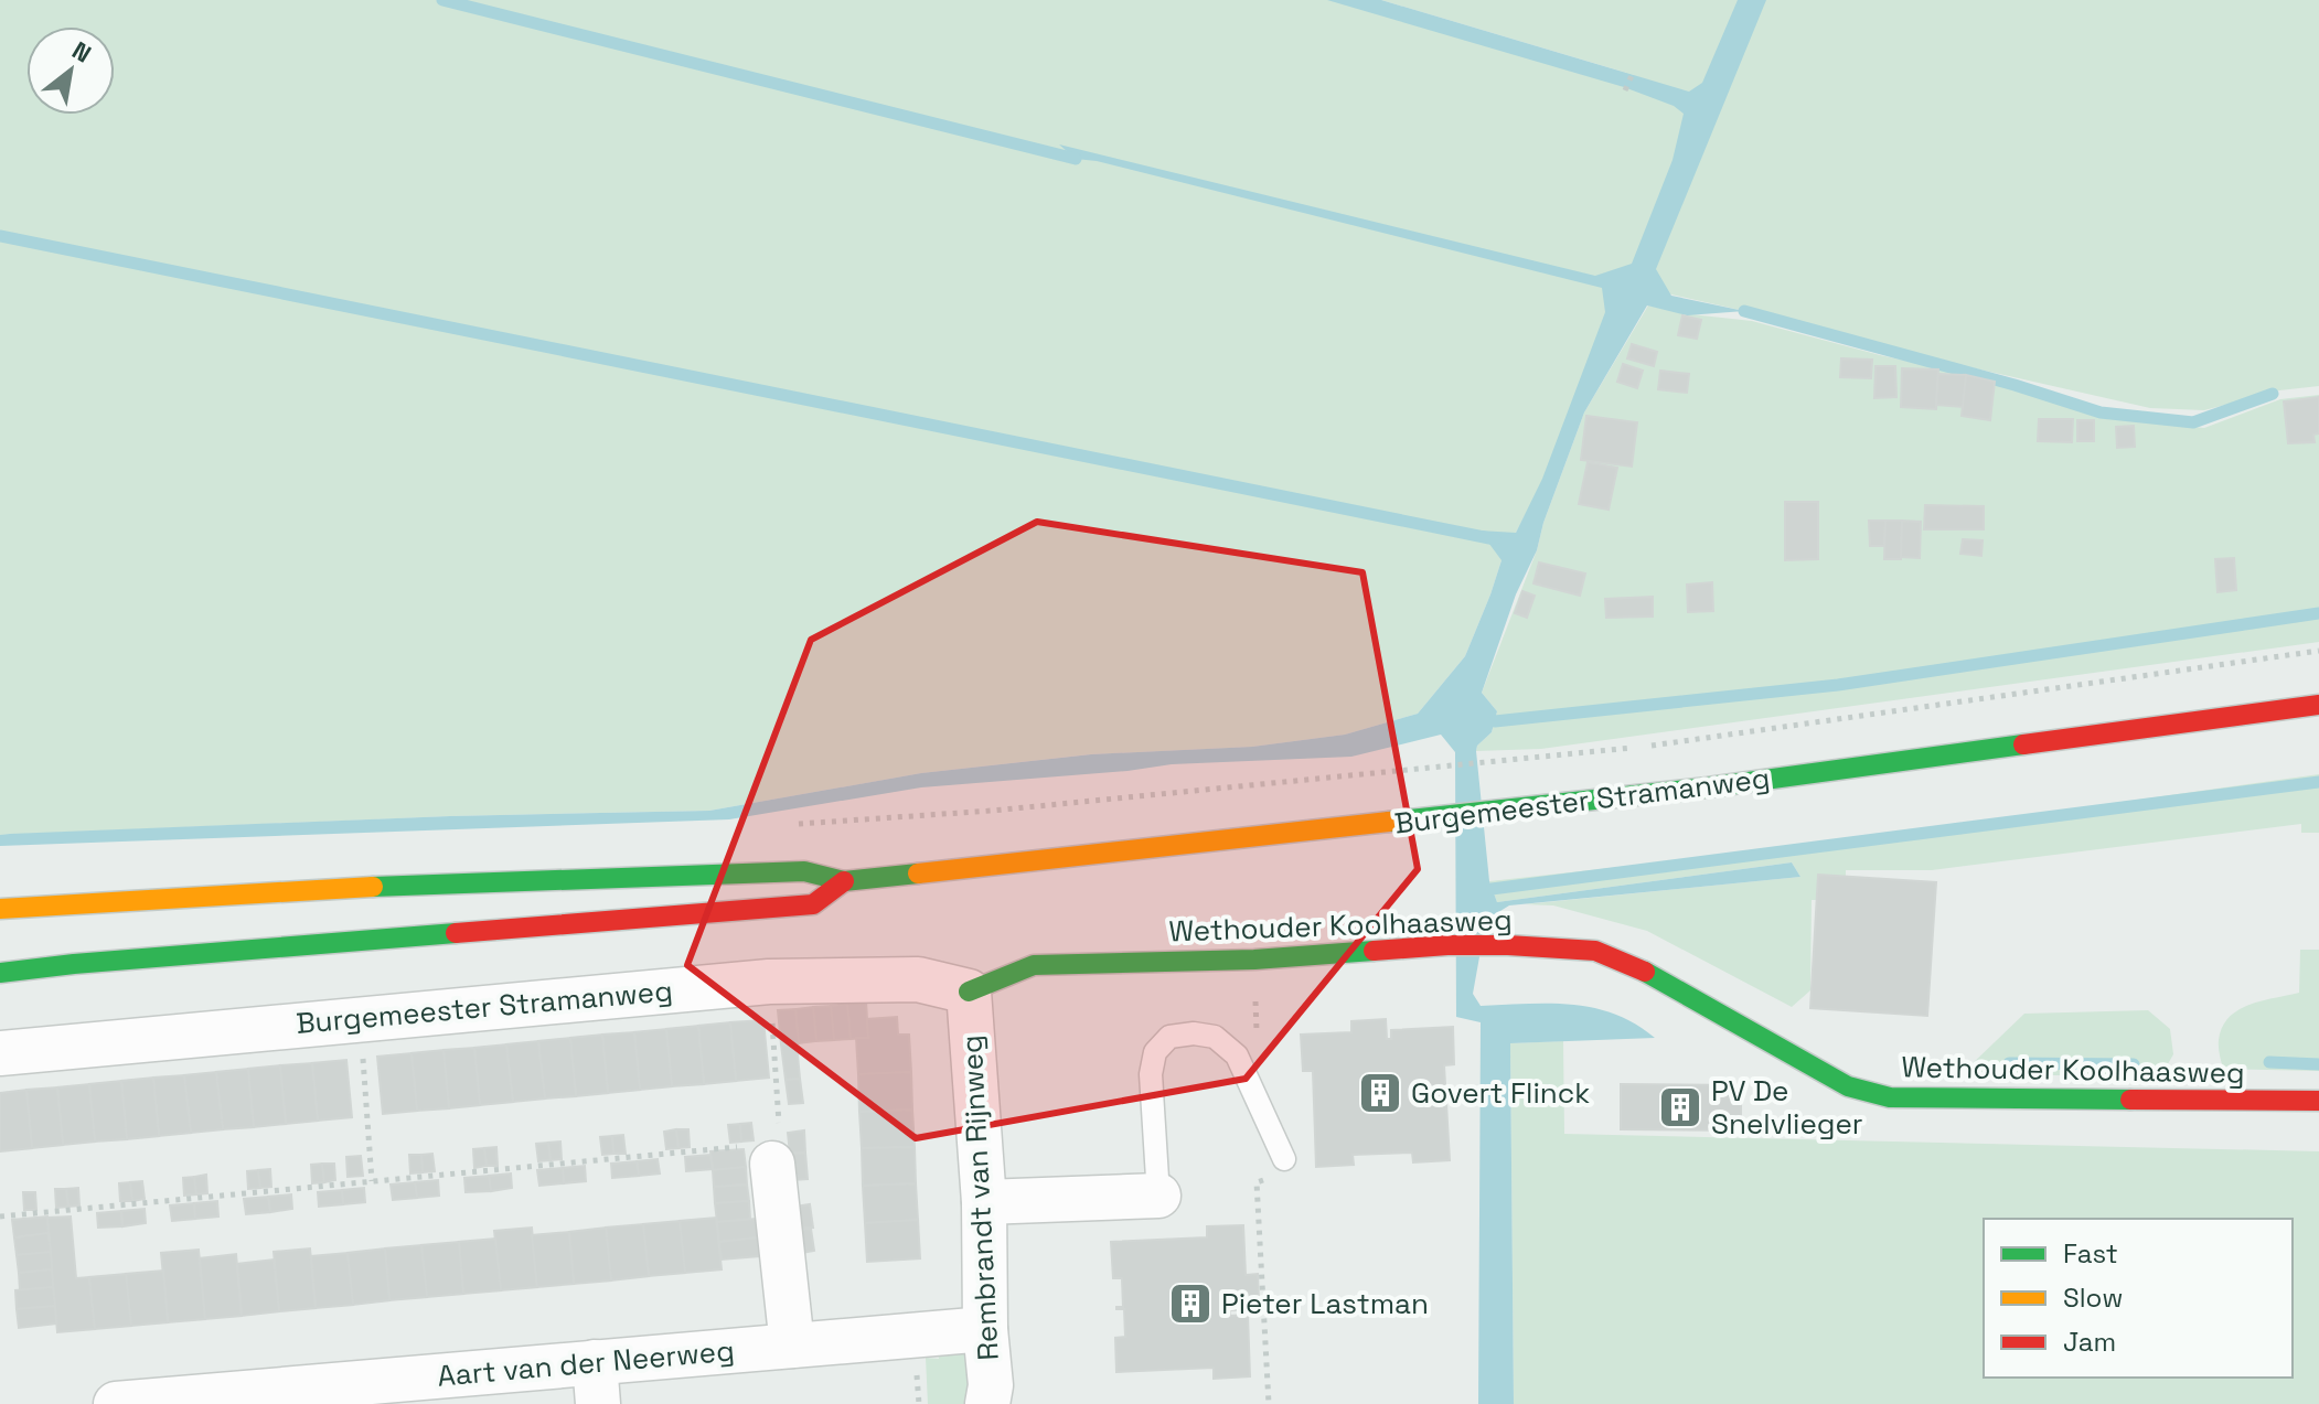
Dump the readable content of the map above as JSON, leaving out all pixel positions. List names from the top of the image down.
{
  "streets": {
    "main road": ["Burgemeester Stramanweg", "Wethouder Koolhaasweg"],
    "street": ["Rembrandt van Rijnweg", "Aart van der Neerweg"]
  },
  "crossings": [
    ["Burgemeester Stramanweg", "Wethouder Koolhaasweg"],
    ["Burgemeester Stramanweg", "Rembrandt van Rijnweg"],
    ["Wethouder Koolhaasweg", "Rembrandt van Rijnweg"],
    ["Rembrandt van Rijnweg", "Aart van der Neerweg"]
  ],
  "places": {
    "building": ["Govert Flinck", "PV De Snelvlieger", "Pieter Lastman"]
  },
  "legend": ["Fast", "Slow", "Jam"],
  "north": "top right"
}
